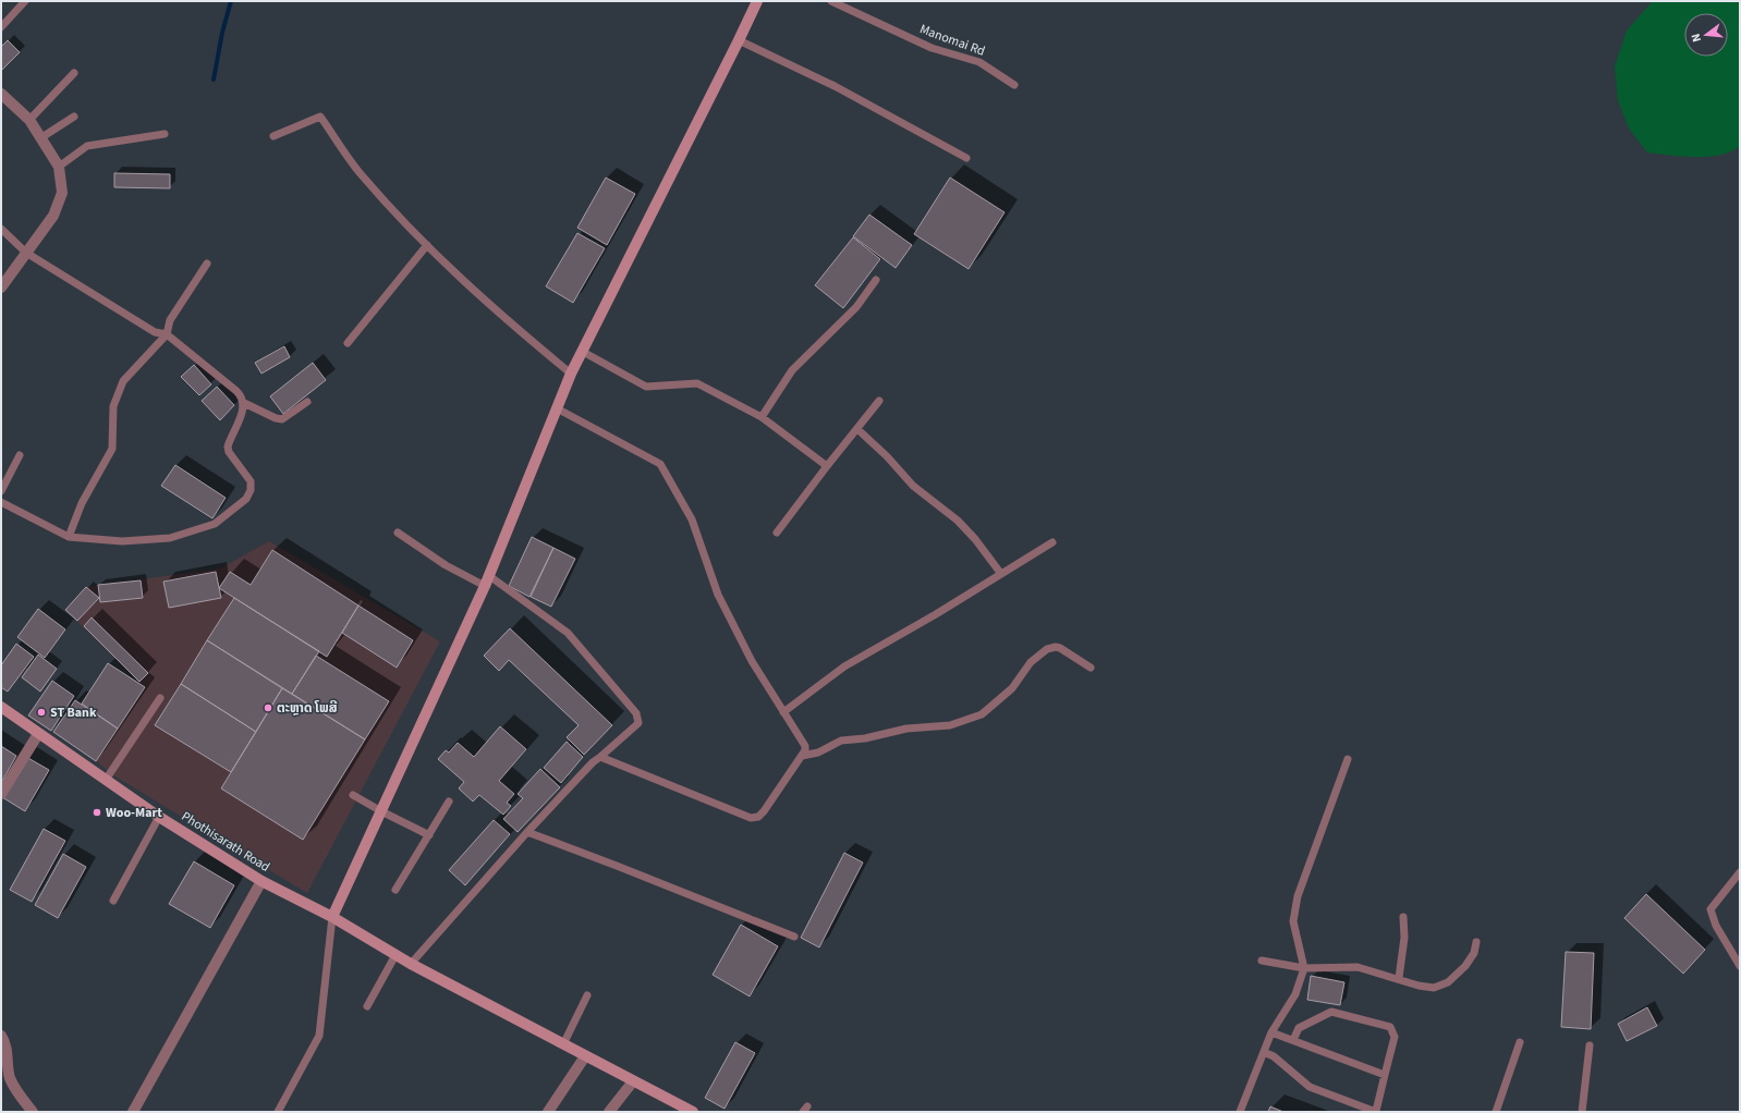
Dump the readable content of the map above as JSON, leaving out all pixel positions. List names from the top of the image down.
{
  "streets": {
    "street": ["Phothisarath Road"],
    "lane": ["Manomai Rd"]
  },
  "places": ["ຕະຫຼາດ ໂພສີ", "ST Bank", "Woo-Mart"],
  "north": "left"
}
